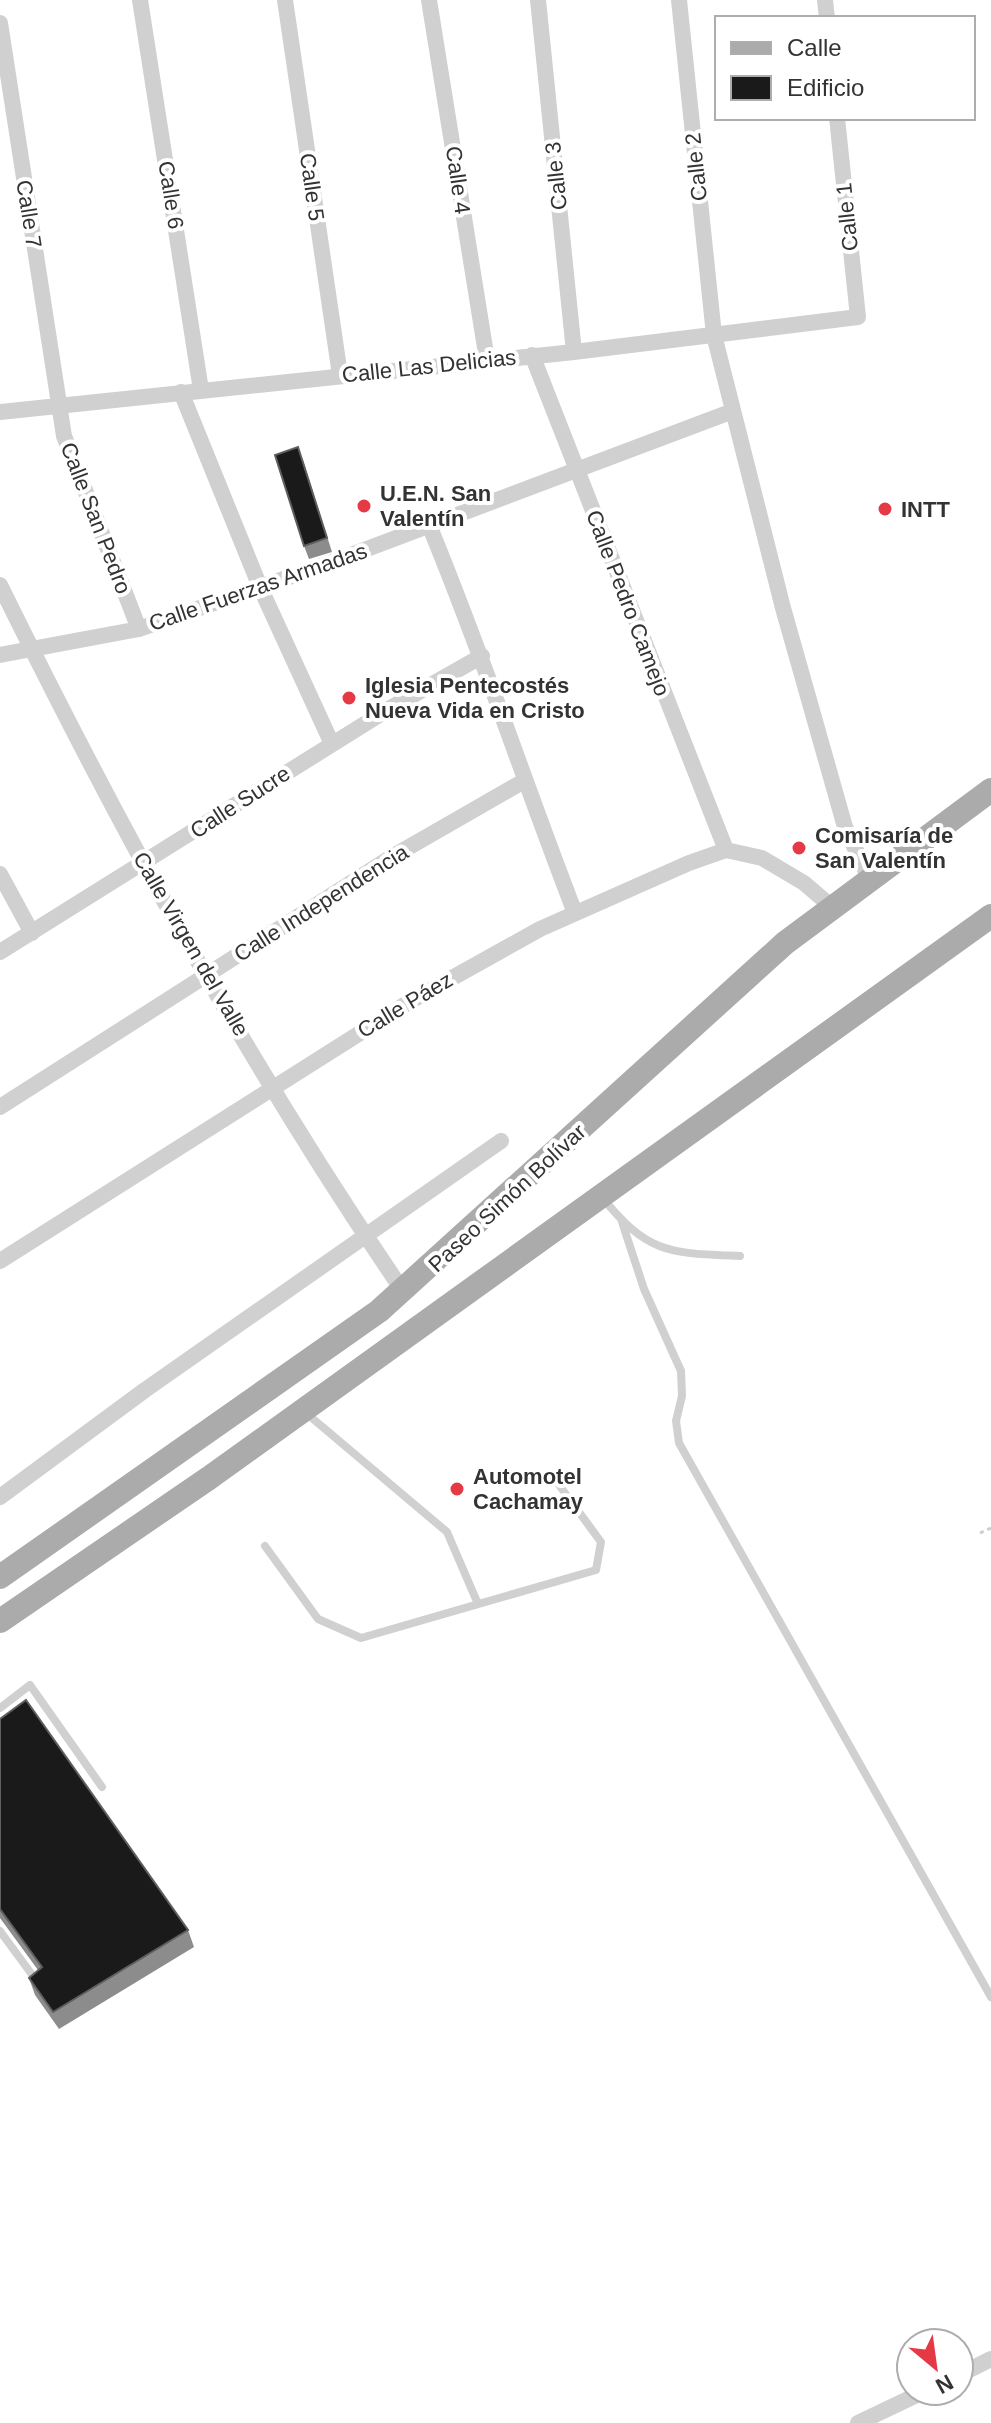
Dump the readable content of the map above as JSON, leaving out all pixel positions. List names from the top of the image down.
{
  "streets": {
    "main road": ["Paseo Simón Bolívar"],
    "street": [
      "Calle 2",
      "Calle 3",
      "Calle 4",
      "Calle 5",
      "Calle 6",
      "Calle 7",
      "Calle 1",
      "Calle Las Delicias",
      "Calle San Pedro",
      "Calle Fuerzas Armadas",
      "Calle Pedro Camejo",
      "Calle Sucre",
      "Calle Independencia",
      "Calle Virgen del Valle",
      "Calle Páez"
    ]
  },
  "crossings": [
    ["Calle 2", "Calle Las Delicias"],
    ["Calle 2", "Calle Fuerzas Armadas"],
    ["Calle 2", "Paseo Simón Bolívar"],
    ["Calle 3", "Calle Las Delicias"],
    ["Calle 4", "Calle Las Delicias"],
    ["Calle 5", "Calle Las Delicias"],
    ["Calle 6", "Calle Las Delicias"],
    ["Calle 7", "Calle Las Delicias"],
    ["Calle 7", "Calle San Pedro"],
    ["Calle 1", "Calle Las Delicias"],
    ["Calle Las Delicias", "Calle San Pedro"],
    ["Calle Las Delicias", "Calle Pedro Camejo"],
    ["Calle San Pedro", "Calle Fuerzas Armadas"],
    ["Calle Fuerzas Armadas", "Calle Pedro Camejo"],
    ["Calle Fuerzas Armadas", "Calle Virgen del Valle"],
    ["Calle Pedro Camejo", "Calle Páez"],
    ["Calle Sucre", "Calle Virgen del Valle"],
    ["Calle Independencia", "Calle Virgen del Valle"],
    ["Calle Virgen del Valle", "Calle Páez"],
    ["Calle Virgen del Valle", "Paseo Simón Bolívar"]
  ],
  "places": [
    "U.E.N. San Valentín",
    "INTT",
    "Iglesia Pentecostés Nueva Vida en Cristo",
    "Comisaría de San Valentín",
    "Automotel Cachamay"
  ],
  "legend": ["Calle", "Edificio"],
  "north": "bottom right"
}
